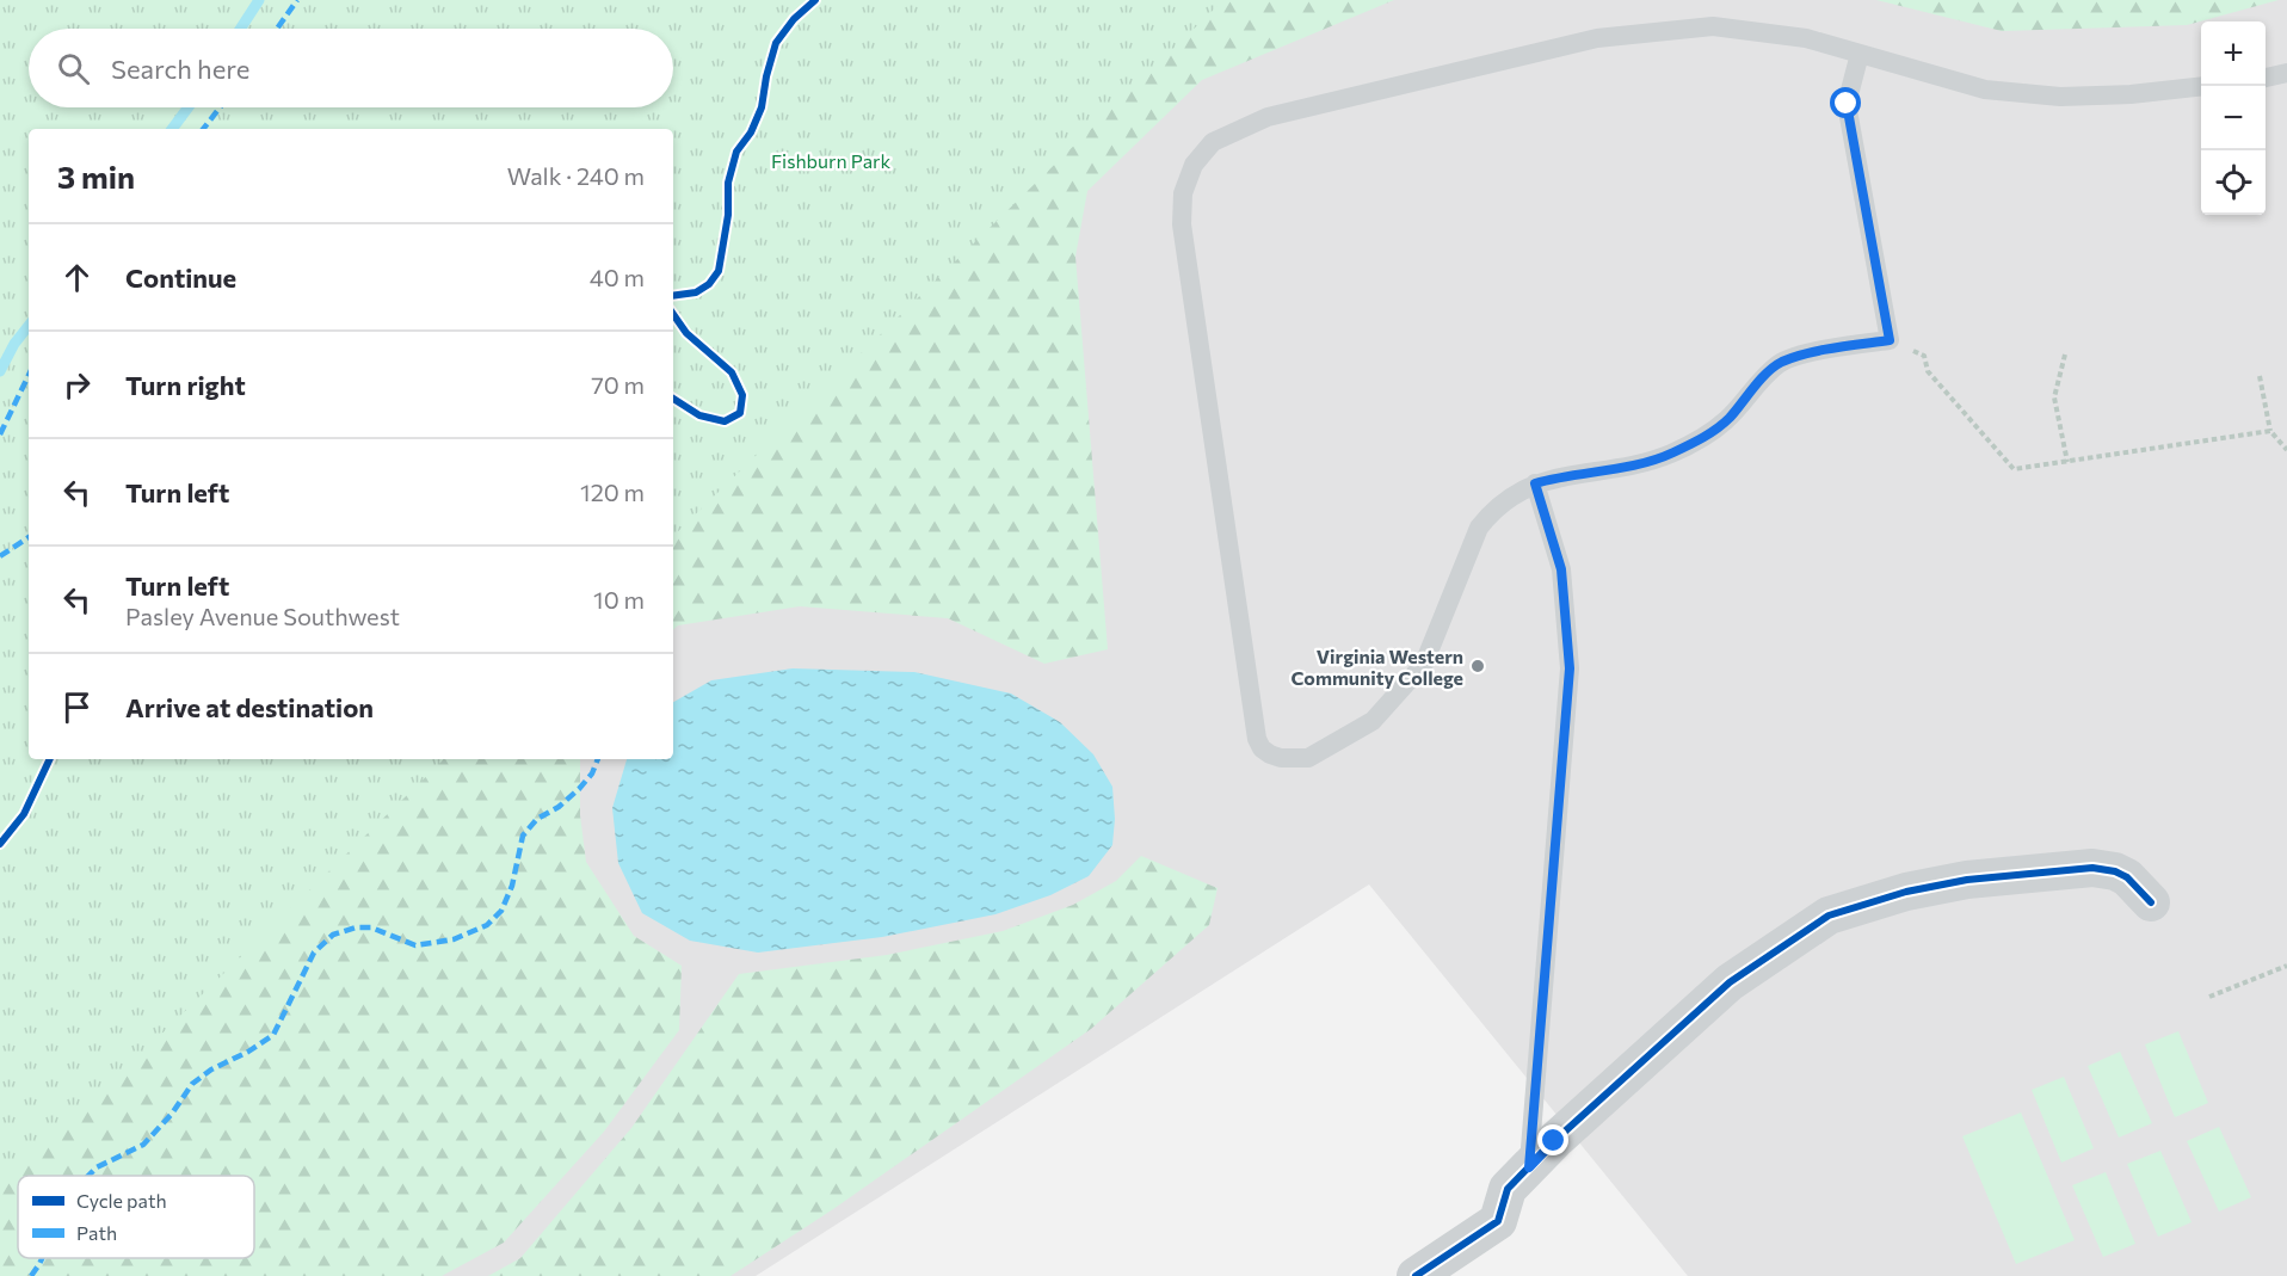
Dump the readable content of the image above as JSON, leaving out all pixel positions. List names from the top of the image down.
{
  "parks": ["Fishburn Park"],
  "places": ["Virginia Western Community College"],
  "legend": ["Cycle path", "Path"],
  "page": {
    "map_buttons": ["+", "−"],
    "search": "Search here",
    "heading": ["3 min", "Walk · 240 m"],
    "list": [
      ["Continue", "40 m"],
      ["Turn right", "70 m"],
      ["Turn left", "120 m"],
      ["Turn left", "Pasley Avenue Southwest", "10 m"],
      "Arrive at destination"
    ]
  }
}
